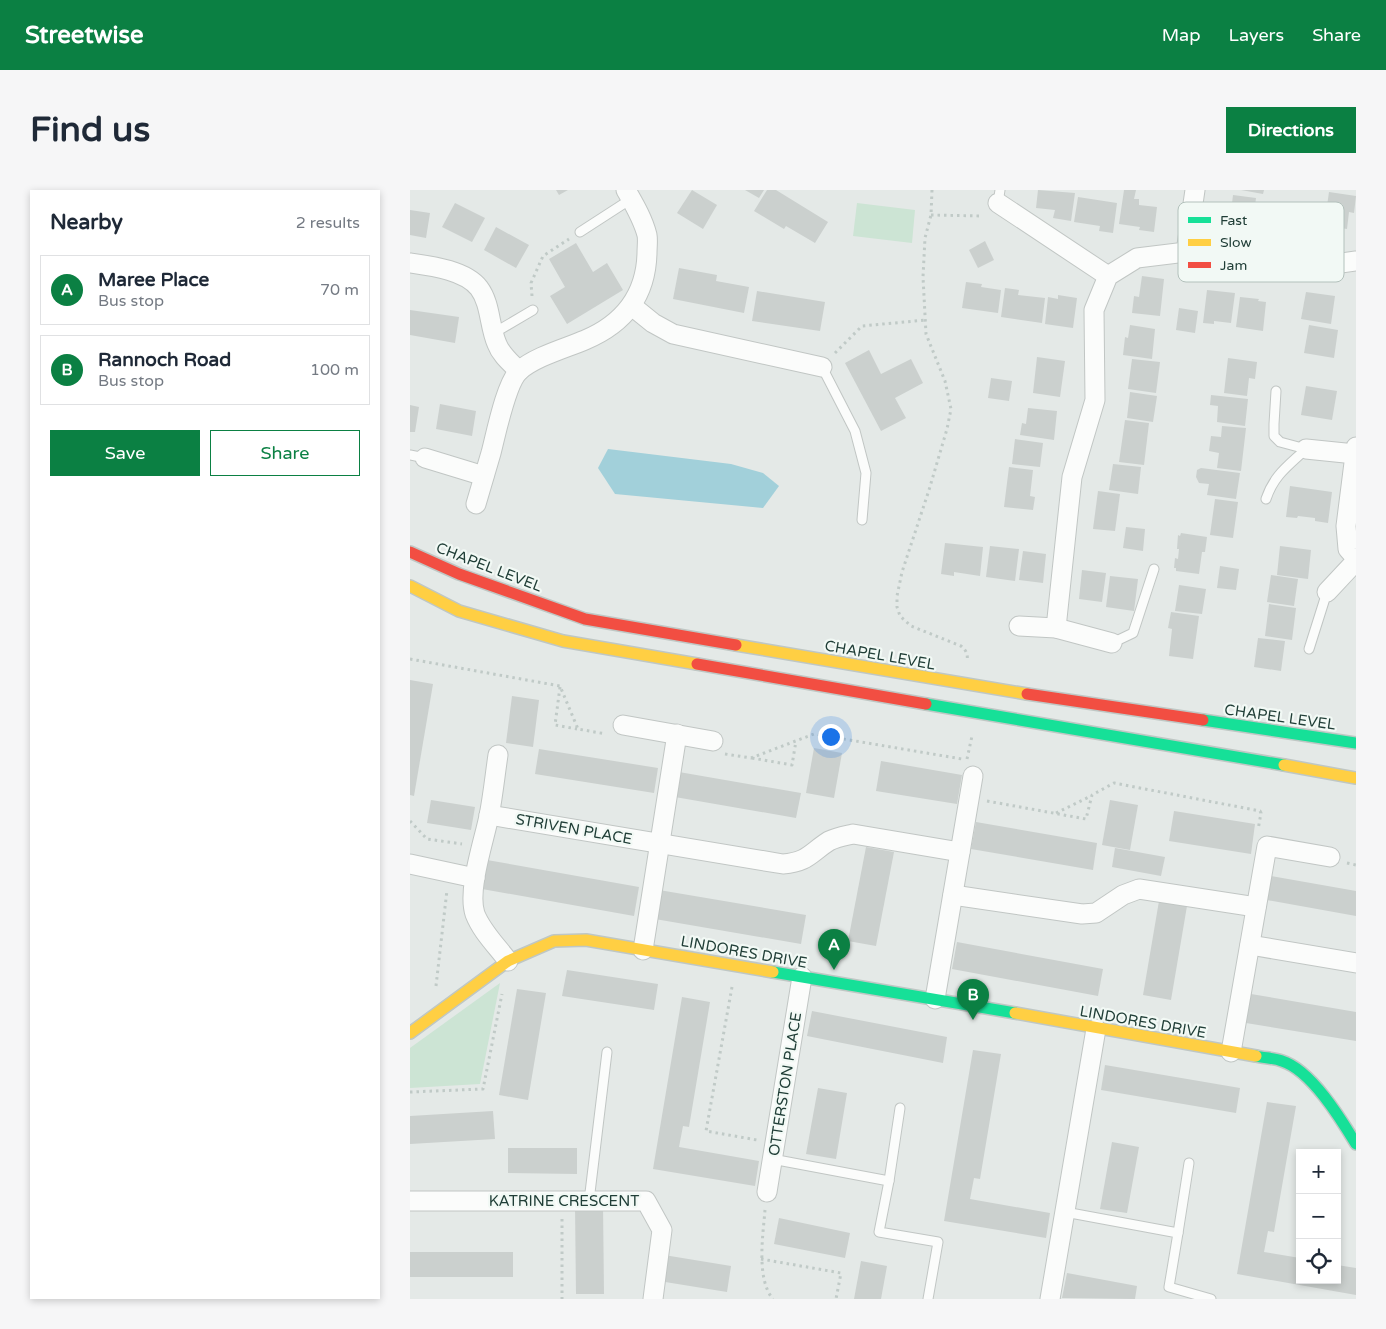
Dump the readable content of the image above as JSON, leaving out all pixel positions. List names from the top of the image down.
{
  "streets": {
    "main road": ["CHAPEL LEVEL", "LINDORES DRIVE"],
    "street": ["STRIVEN PLACE", "OTTERSTON PLACE", "KATRINE CRESCENT"]
  },
  "crossings": [
    ["LINDORES DRIVE", "OTTERSTON PLACE"]
  ],
  "legend": ["Fast", "Slow", "Jam"],
  "page": {
    "header": "Streetwise",
    "nav": ["Map", "Layers", "Share"],
    "buttons": [
      "Directions",
      ["Save", "Share"]
    ],
    "title": "Find us",
    "heading": ["Nearby", "2 results"],
    "list": [
      {
        "mark": "A",
        "name": "Maree Place",
        "note": "Bus stop",
        "value": "70 m"
      },
      {
        "mark": "B",
        "name": "Rannoch Road",
        "note": "Bus stop",
        "value": "100 m"
      }
    ],
    "pins": ["A", "B"],
    "map_buttons": ["+", "−"]
  }
}
